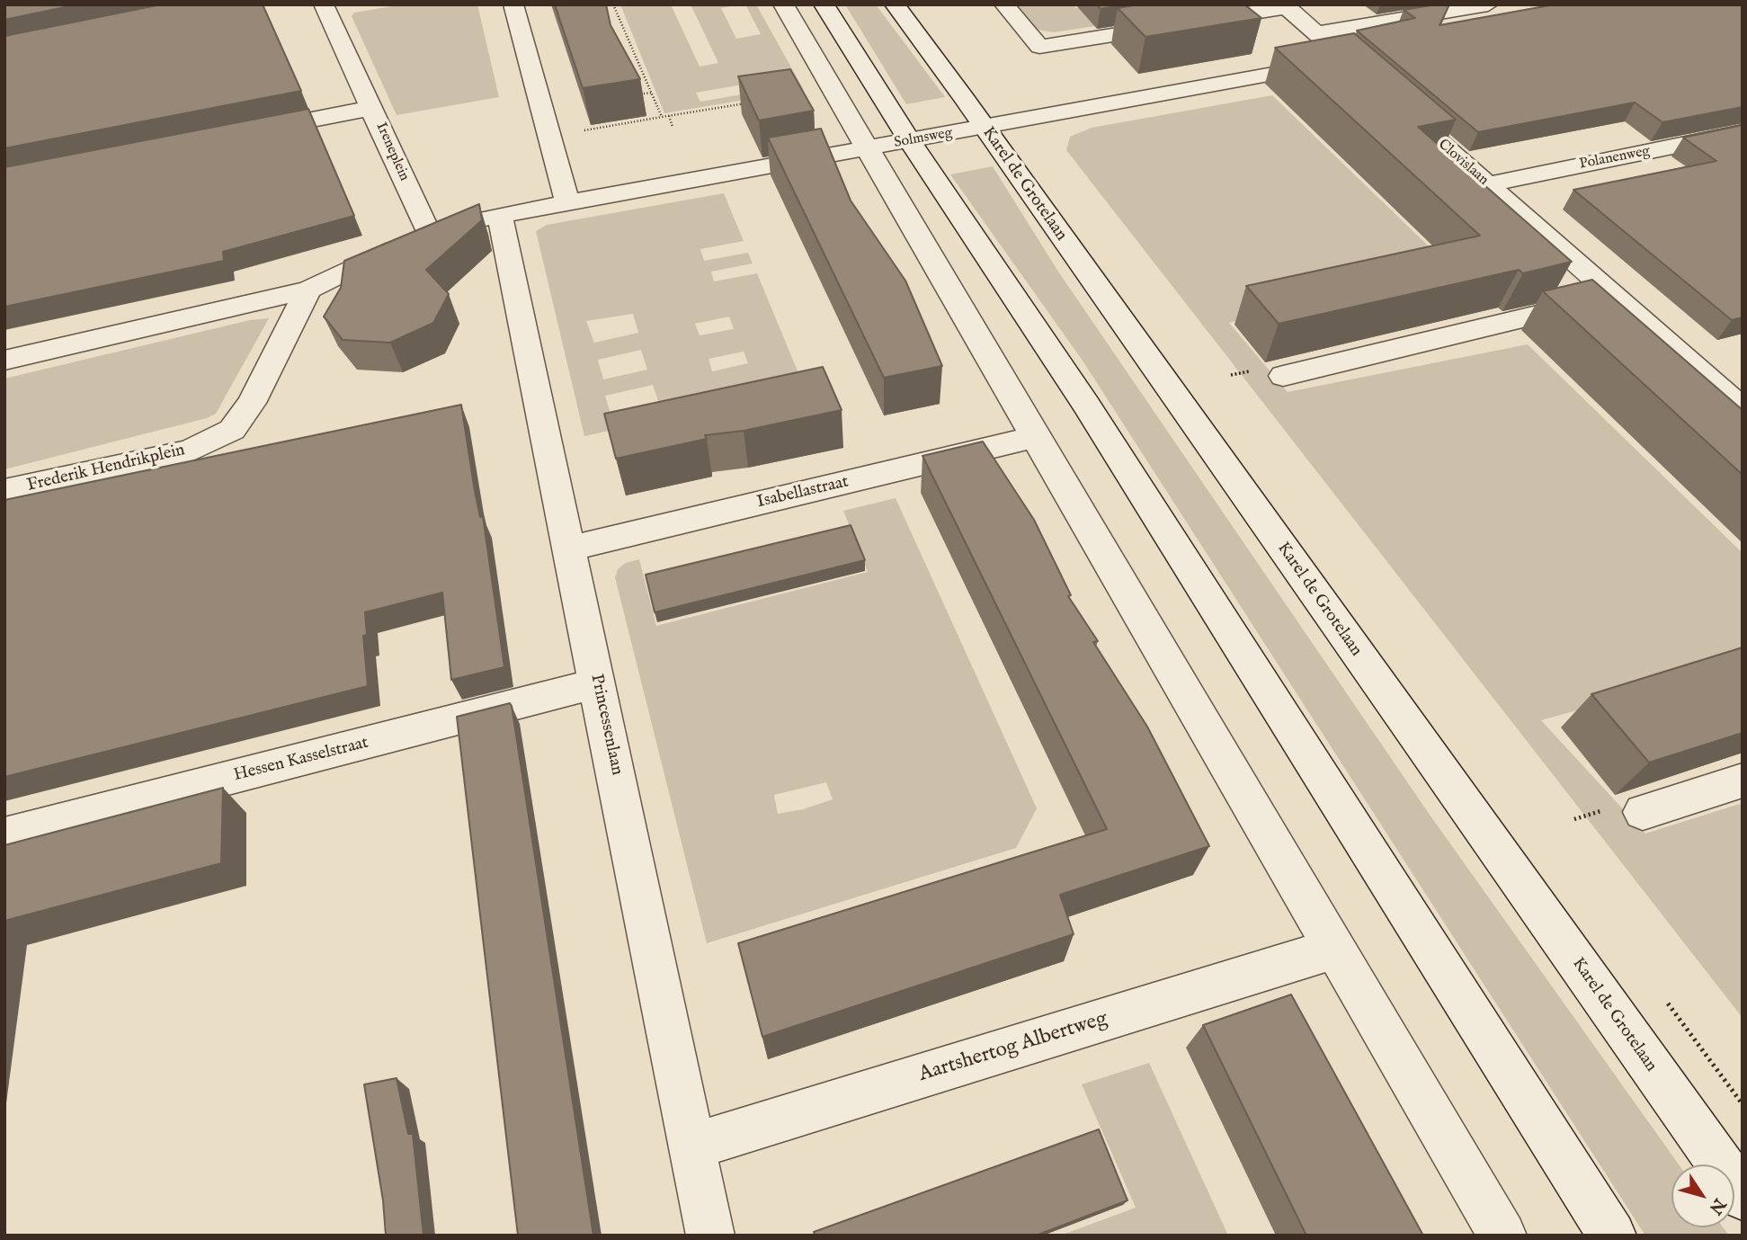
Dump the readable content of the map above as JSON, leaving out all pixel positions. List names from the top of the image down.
{
  "streets": {
    "street": [
      "Solmsweg",
      "Ireneplein",
      "Polanenweg",
      "Clovislaan",
      "Karel de Grotelaan",
      "Frederik Hendrikplein",
      "Isabellastraat",
      "Princessenlaan",
      "Hessen Kasselstraat",
      "Aartshertog Albertweg"
    ]
  },
  "crossings": [
    ["Solmsweg", "Karel de Grotelaan"],
    ["Solmsweg", "Princessenlaan"],
    ["Polanenweg", "Clovislaan"],
    ["Isabellastraat", "Princessenlaan"],
    ["Princessenlaan", "Hessen Kasselstraat"],
    ["Princessenlaan", "Aartshertog Albertweg"]
  ],
  "north": "bottom right"
}
